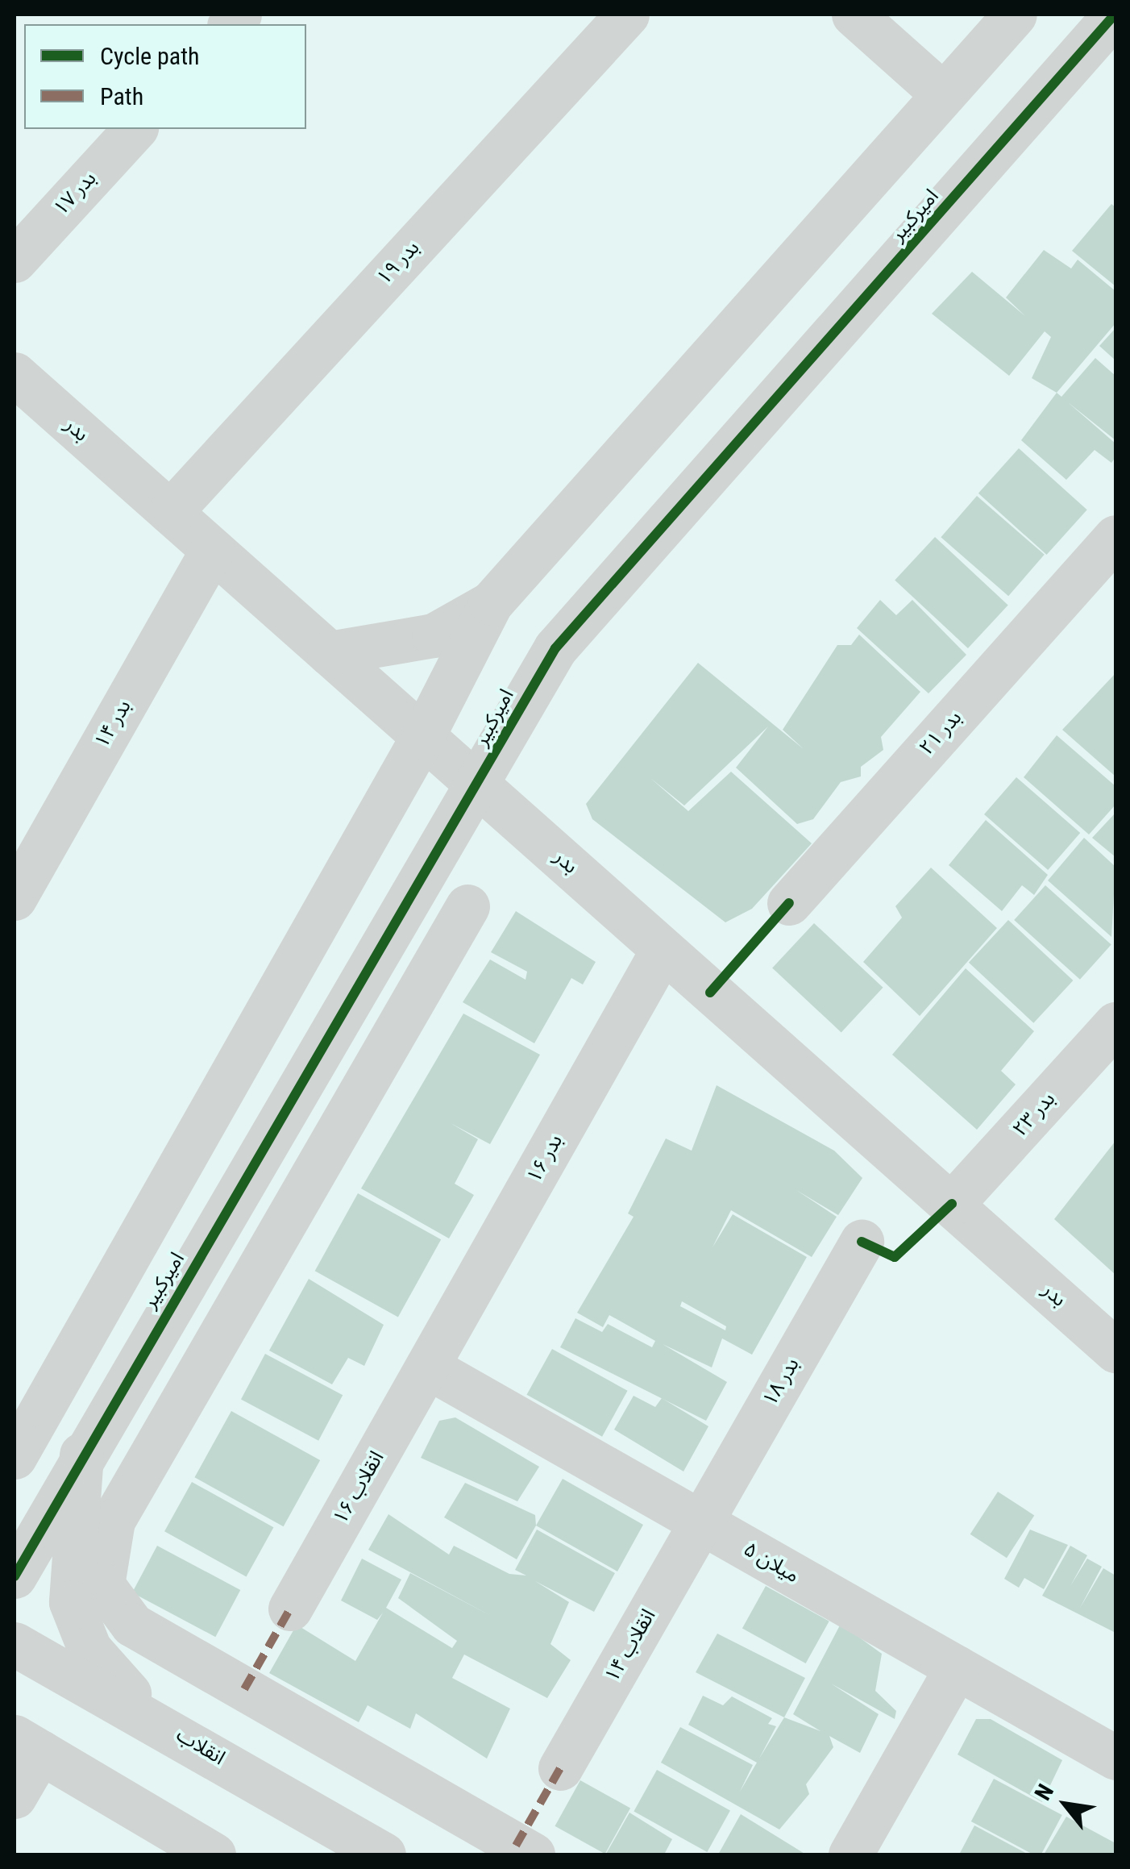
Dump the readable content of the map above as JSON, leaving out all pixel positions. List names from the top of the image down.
{
  "streets": {
    "street": [
      "بدر ۱۷",
      "امیرکبیر",
      "بدر ۱۹",
      "بدر",
      "بدر ۱۴",
      "بدر ۲۱",
      "بدر ۲۳",
      "بدر ۱۶",
      "بدر ۱‍۸",
      "انقلاب ۱۶",
      "میلان ۵",
      "انقلاب ۱۴",
      "انقلاب"
    ]
  },
  "crossings": [
    ["امیرکبیر", "بدر"],
    ["بدر ۱۹", "بدر"],
    ["بدر", "بدر ۱۴"],
    ["بدر", "بدر ۲۳"],
    ["بدر", "بدر ۱۶"],
    ["بدر ۱۶", "انقلاب ۱۶"],
    ["بدر ۱۶", "میلان ۵"],
    ["بدر ۱‍۸", "میلان ۵"],
    ["بدر ۱‍۸", "انقلاب ۱۴"],
    ["انقلاب ۱۶", "میلان ۵"],
    ["میلان ۵", "انقلاب ۱۴"]
  ],
  "legend": ["Cycle path", "Path"],
  "north": "top left"
}
